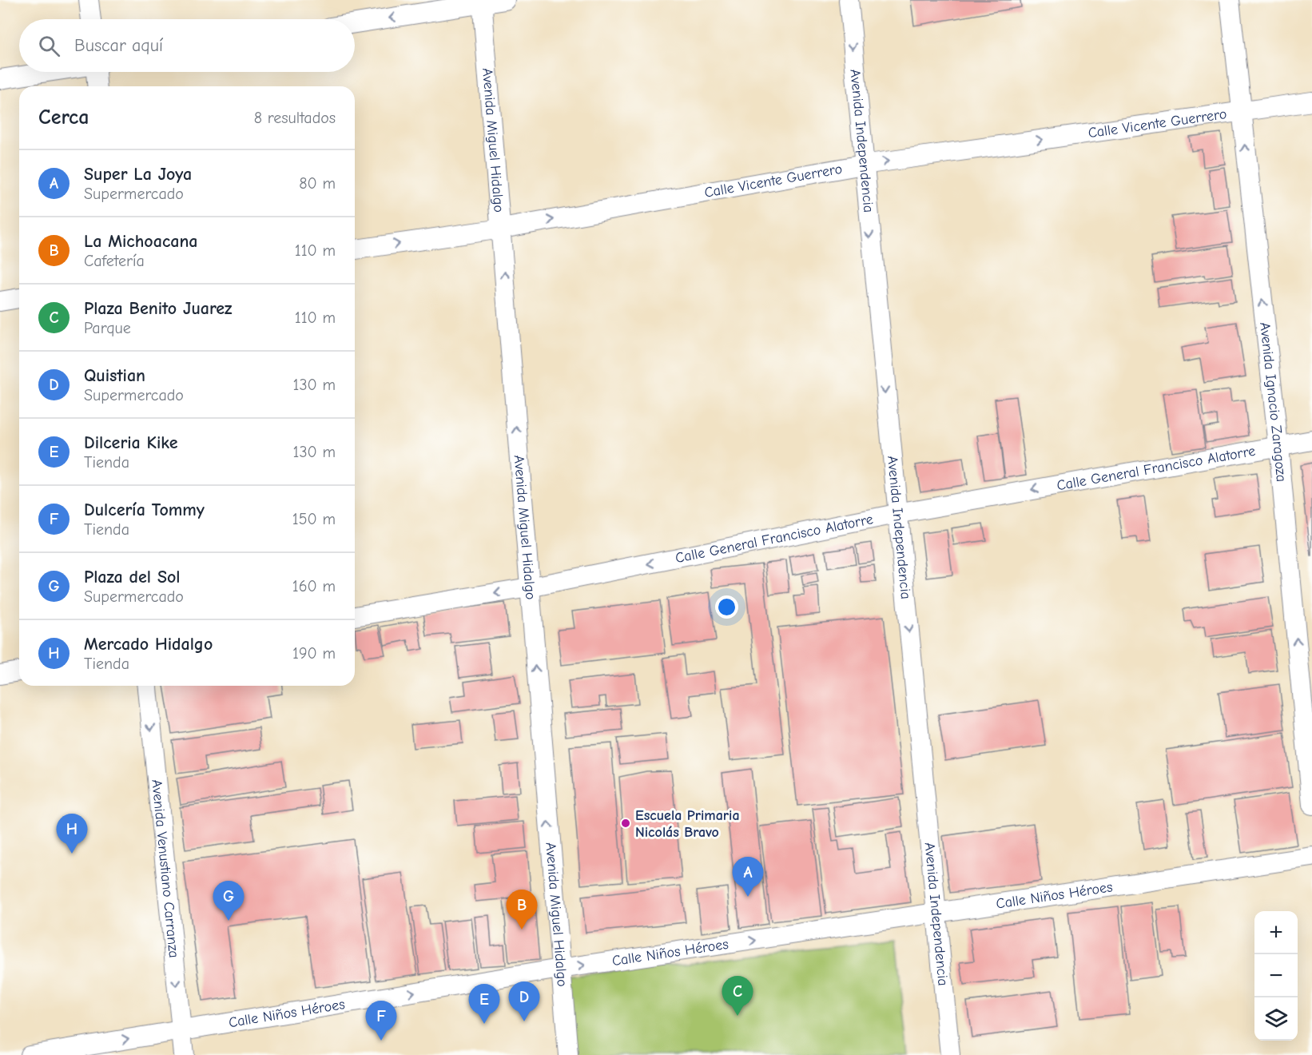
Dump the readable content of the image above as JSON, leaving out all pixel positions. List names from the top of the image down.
{
  "streets": {
    "street": [
      "Calle Vicente Guerrero",
      "Avenida Miguel Hidalgo",
      "Avenida Independencia",
      "Avenida Ignacio Zaragoza",
      "Calle General Francisco Alatorre",
      "Avenida Venustiano Carranza",
      "Calle Niños Héroes"
    ]
  },
  "crossings": [
    ["Calle Vicente Guerrero", "Avenida Miguel Hidalgo"],
    ["Calle Vicente Guerrero", "Avenida Independencia"],
    ["Calle Vicente Guerrero", "Avenida Ignacio Zaragoza"],
    ["Avenida Miguel Hidalgo", "Calle General Francisco Alatorre"],
    ["Avenida Miguel Hidalgo", "Calle Niños Héroes"],
    ["Avenida Independencia", "Calle General Francisco Alatorre"],
    ["Avenida Independencia", "Calle Niños Héroes"],
    ["Avenida Ignacio Zaragoza", "Calle General Francisco Alatorre"],
    ["Avenida Venustiano Carranza", "Calle Niños Héroes"]
  ],
  "one_way": [
    "Calle Vicente Guerrero",
    "Avenida Miguel Hidalgo",
    "Avenida Independencia",
    "Avenida Ignacio Zaragoza",
    "Calle General Francisco Alatorre",
    "Avenida Venustiano Carranza",
    "Calle Niños Héroes"
  ],
  "places": ["Escuela Primaria Nicolás Bravo"],
  "page": {
    "search": "Buscar aquí",
    "heading": ["Cerca", "8 resultados"],
    "list": [
      {
        "mark": "A",
        "name": "Super La Joya",
        "note": "Supermercado",
        "value": "80 m"
      },
      {
        "mark": "B",
        "name": "La Michoacana",
        "note": "Cafetería",
        "value": "110 m"
      },
      {
        "mark": "C",
        "name": "Plaza Benito Juarez",
        "note": "Parque",
        "value": "110 m"
      },
      {
        "mark": "D",
        "name": "Quistian",
        "note": "Supermercado",
        "value": "130 m"
      },
      {
        "mark": "E",
        "name": "Dilceria Kike",
        "note": "Tienda",
        "value": "130 m"
      },
      {
        "mark": "F",
        "name": "Dulcería Tommy",
        "note": "Tienda",
        "value": "150 m"
      },
      {
        "mark": "G",
        "name": "Plaza del Sol",
        "note": "Supermercado",
        "value": "160 m"
      },
      {
        "mark": "H",
        "name": "Mercado Hidalgo",
        "note": "Tienda",
        "value": "190 m"
      }
    ],
    "pins": [
      "H",
      "A",
      "G",
      "B",
      "C",
      "D",
      "E",
      "F"
    ],
    "map_buttons": ["+", "−"]
  }
}
